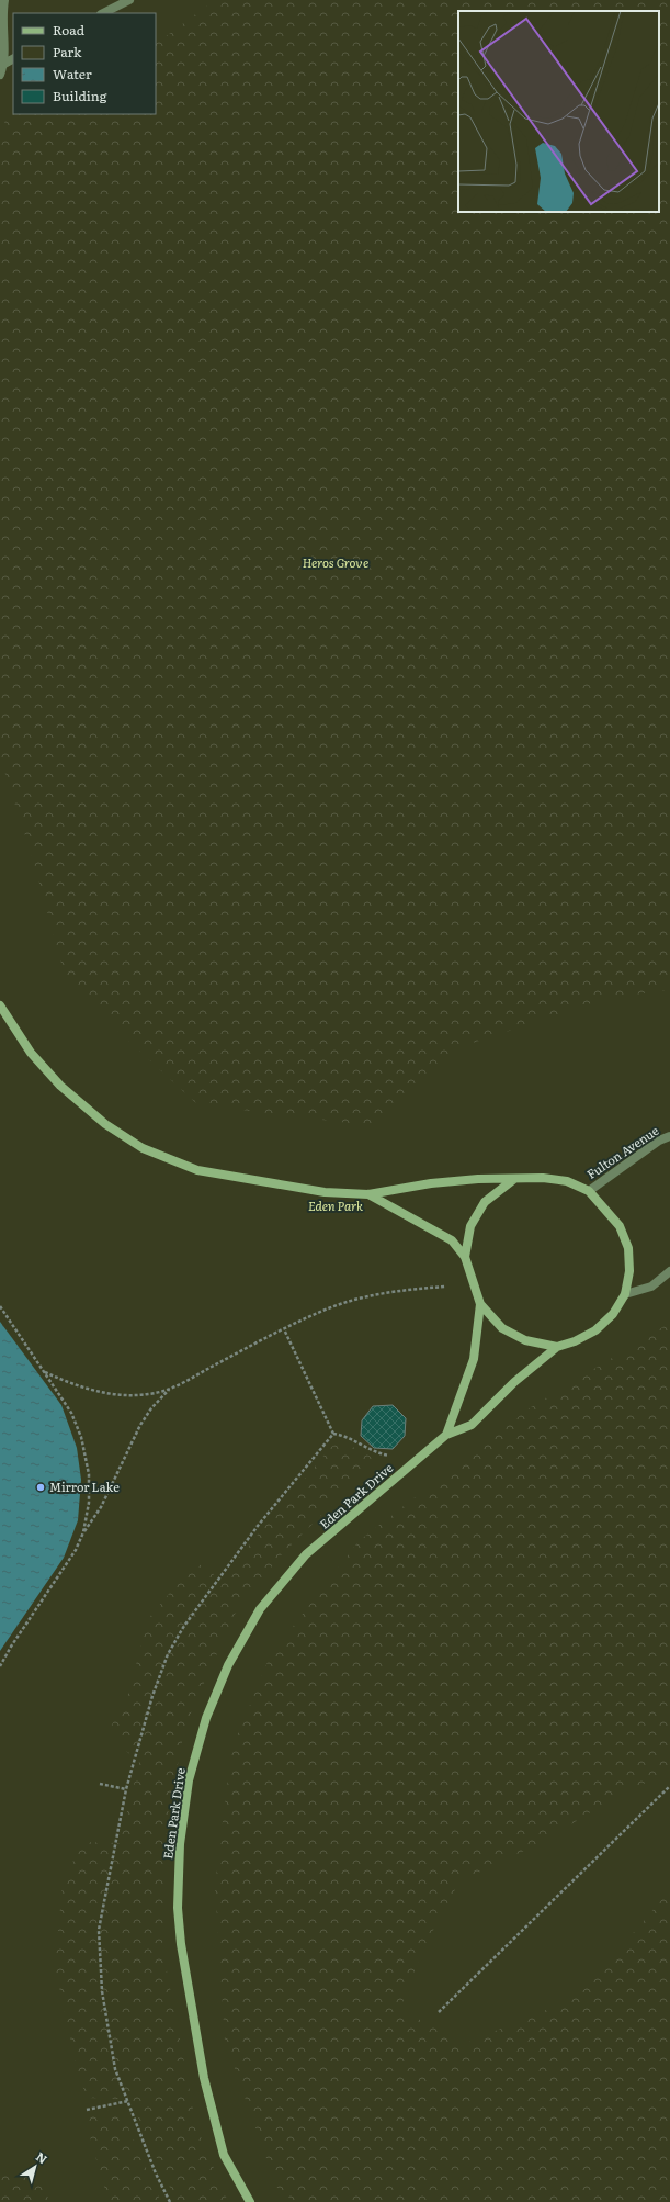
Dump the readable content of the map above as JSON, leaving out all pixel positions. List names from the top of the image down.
{
  "streets": {
    "street": ["Fulton Avenue", "Eden Park Drive"]
  },
  "crossings": [
    ["Fulton Avenue", "Eden Park Drive"]
  ],
  "parks": ["Heros Grove", "Eden Park"],
  "places": ["Mirror Lake"],
  "legend": [
    "Road",
    "Park",
    "Water",
    "Building"
  ],
  "north": "top right"
}
